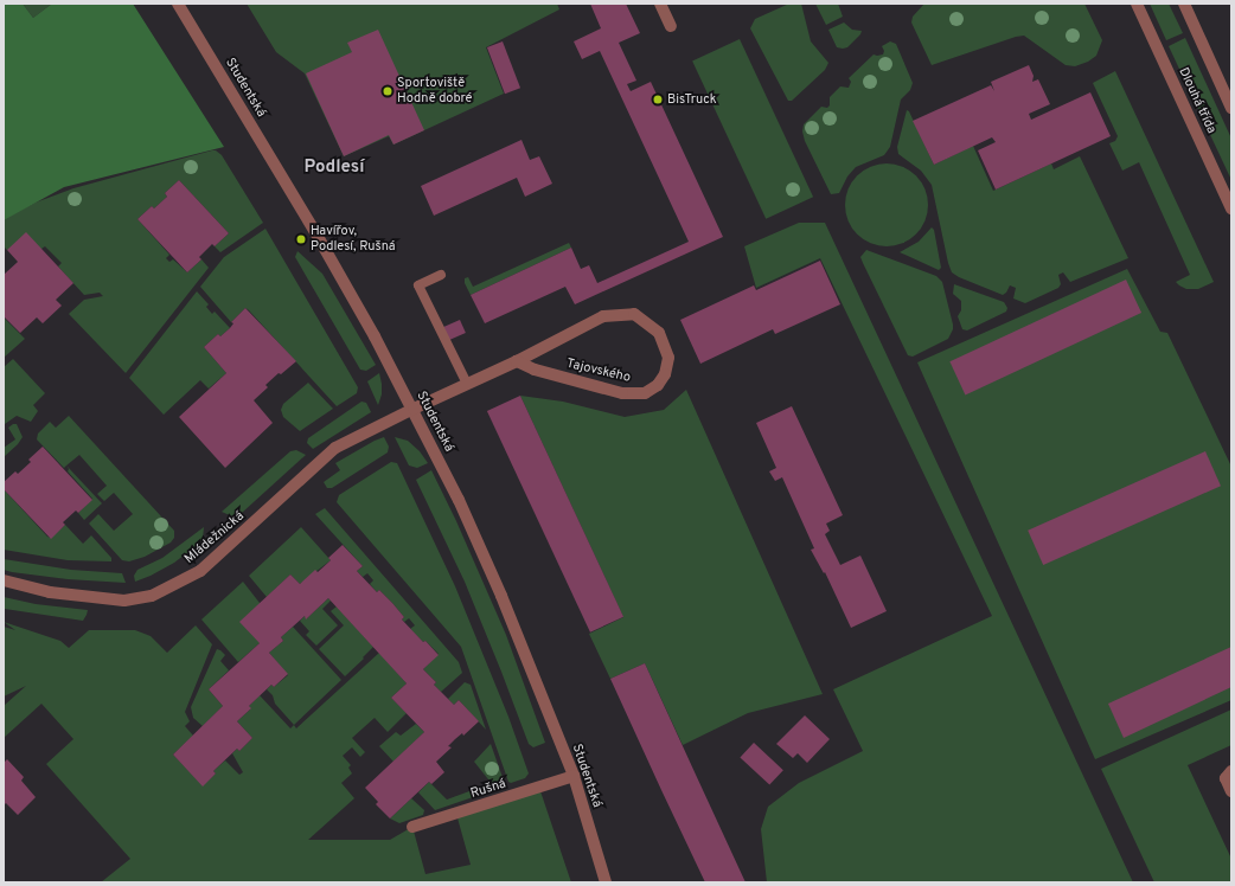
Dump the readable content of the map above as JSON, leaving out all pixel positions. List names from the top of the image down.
{
  "streets": {
    "street": [
      "Studentská",
      "Dlouhá třída",
      "Tajovského",
      "Mládežnická",
      "Rušná"
    ]
  },
  "crossings": [
    ["Studentská", "Tajovského"],
    ["Studentská", "Mládežnická"],
    ["Studentská", "Rušná"],
    ["Tajovského", "Mládežnická"]
  ],
  "districts": ["Podlesí"],
  "places": ["Sportoviště Hodně dobré", "BisTruck", "Havířov, Podlesí, Rušná"]
}
